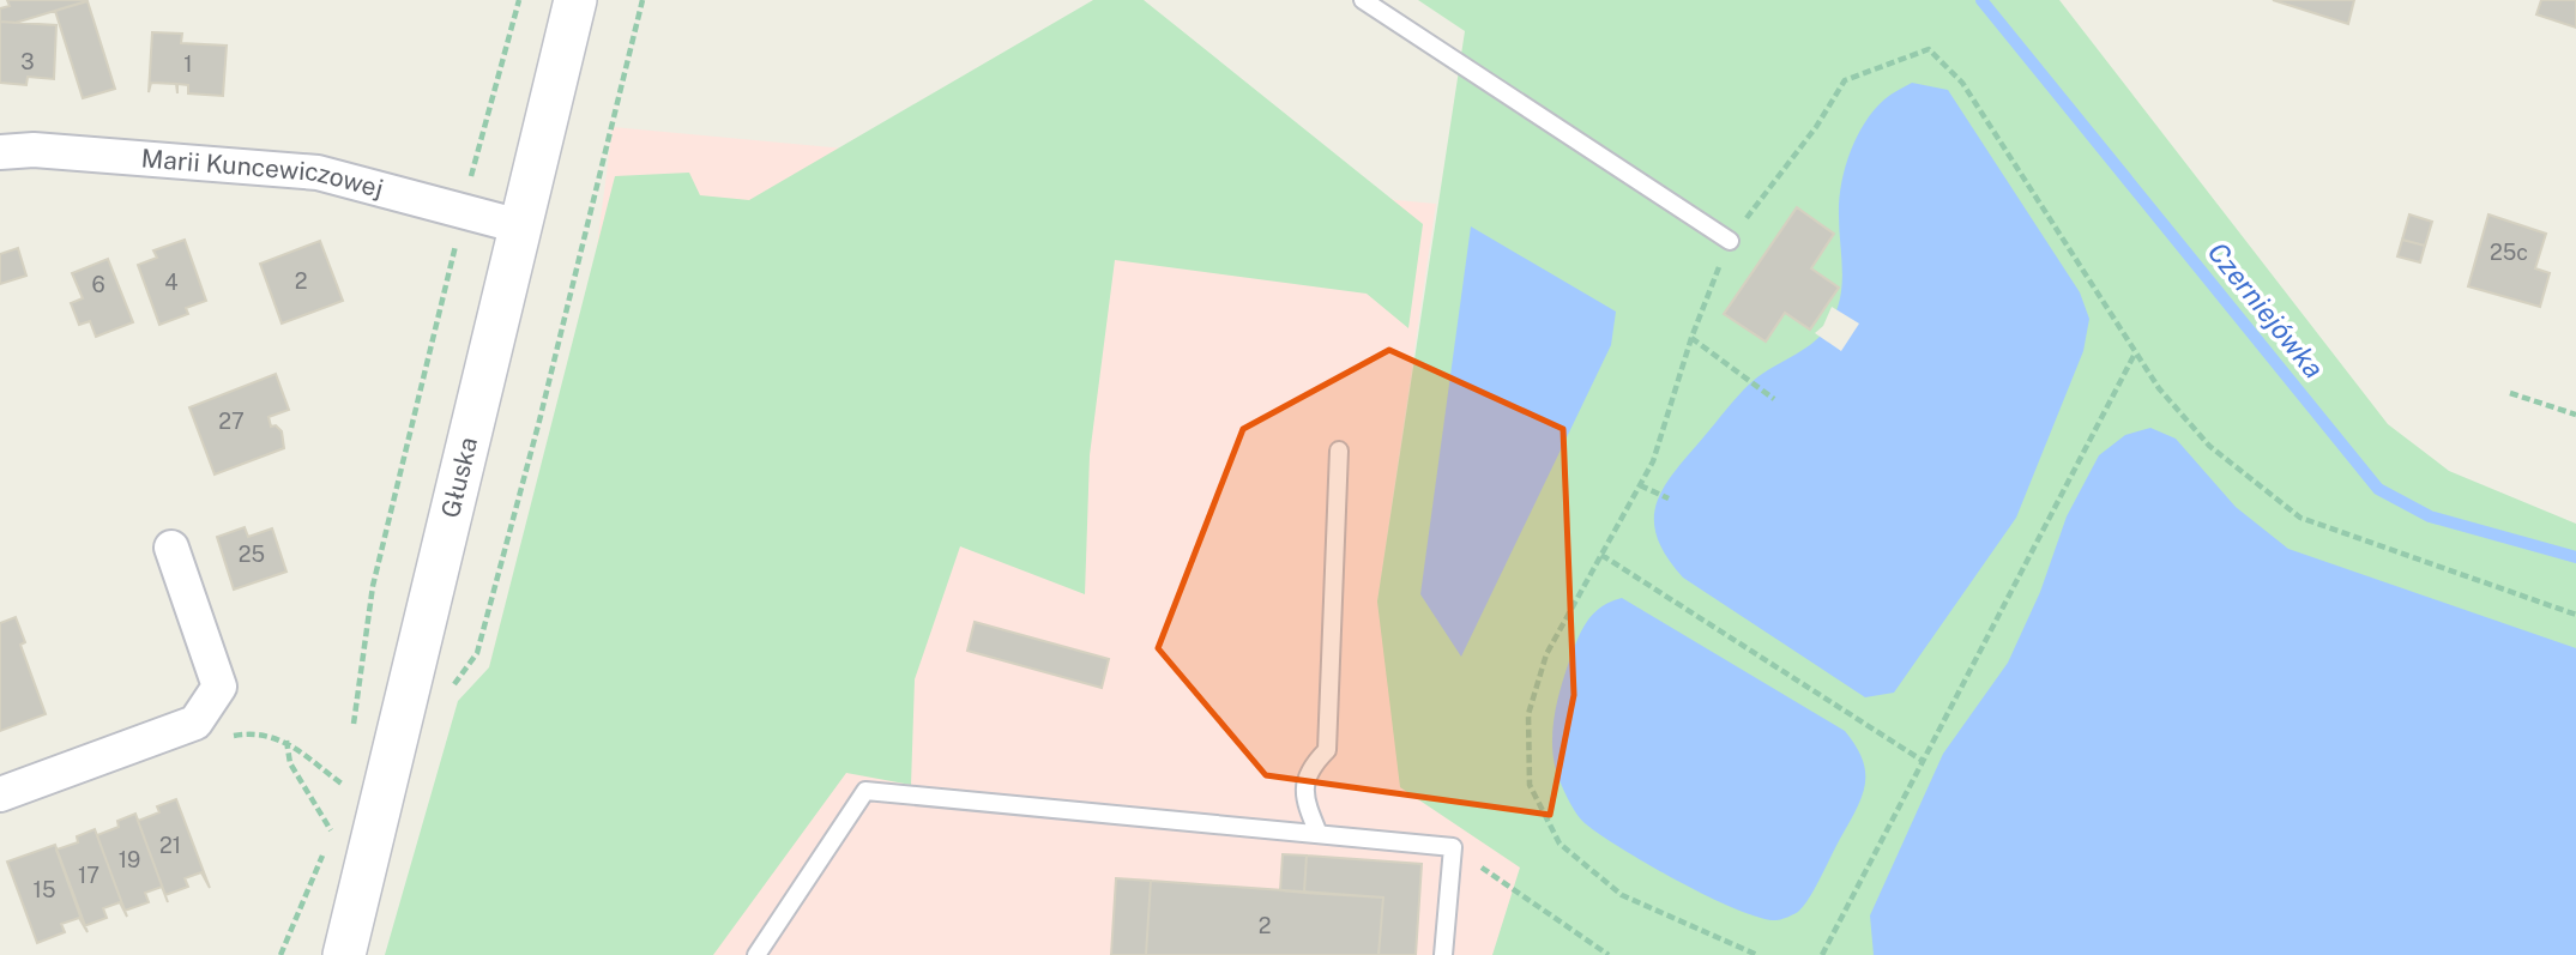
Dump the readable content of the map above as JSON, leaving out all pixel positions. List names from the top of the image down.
{
  "streets": {
    "street": ["Marii Kuncewiczowej", "Głuska"]
  },
  "crossings": [
    ["Marii Kuncewiczowej", "Głuska"]
  ],
  "water": ["Czerniejówka"],
  "house_numbers": [
    "3",
    "1",
    "25c",
    "2",
    "4",
    "6",
    "27",
    "25",
    "21",
    "19",
    "17",
    "15",
    "2"
  ]
}
